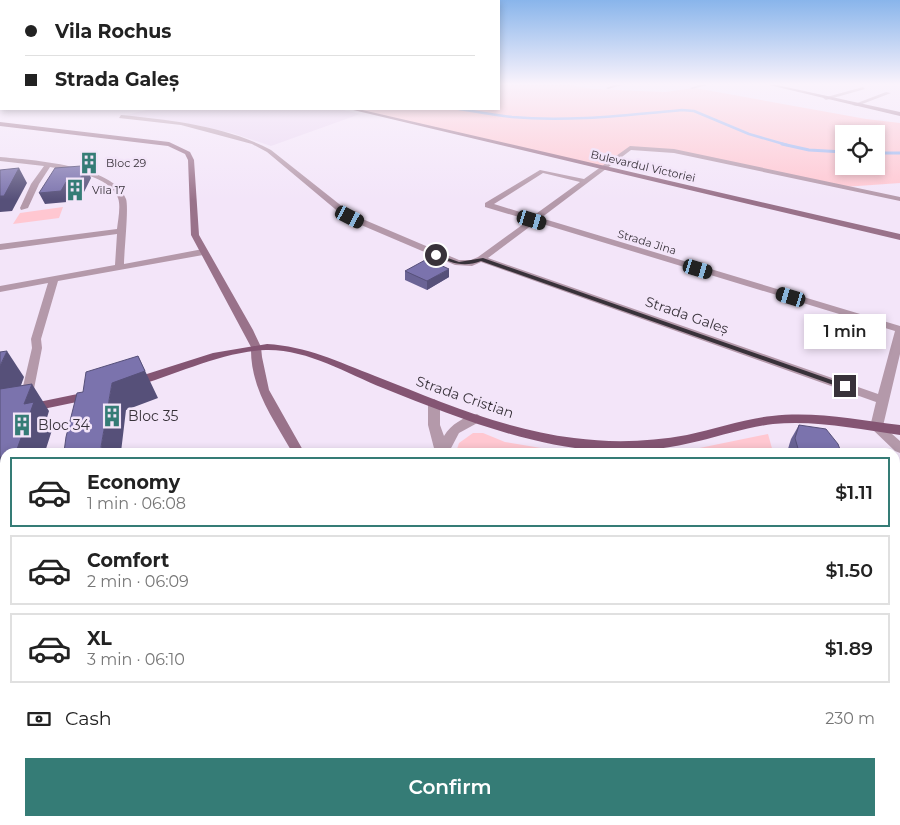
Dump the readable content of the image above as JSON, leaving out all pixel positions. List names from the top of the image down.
{
  "streets": {
    "main road": ["Bulevardul Victoriei", "Strada Cristian"],
    "street": ["Strada Jina", "Strada Galeș"]
  },
  "places": {
    "building": [
      "Bloc 29",
      "Vila 17",
      "Bloc 35",
      "Bloc 34"
    ]
  },
  "page": {
    "banner": ["Vila Rochus", "Strada Galeș"],
    "bubble": "1 min",
    "list": [
      {
        "name": "Economy",
        "note": "1 min · 06:08",
        "value": "$1.11"
      },
      {
        "name": "Comfort",
        "note": "2 min · 06:09",
        "value": "$1.50"
      },
      {
        "name": "XL",
        "note": "3 min · 06:10",
        "value": "$1.89"
      }
    ],
    "pay": ["Cash", "230 m"],
    "buttons": "Confirm"
  }
}
